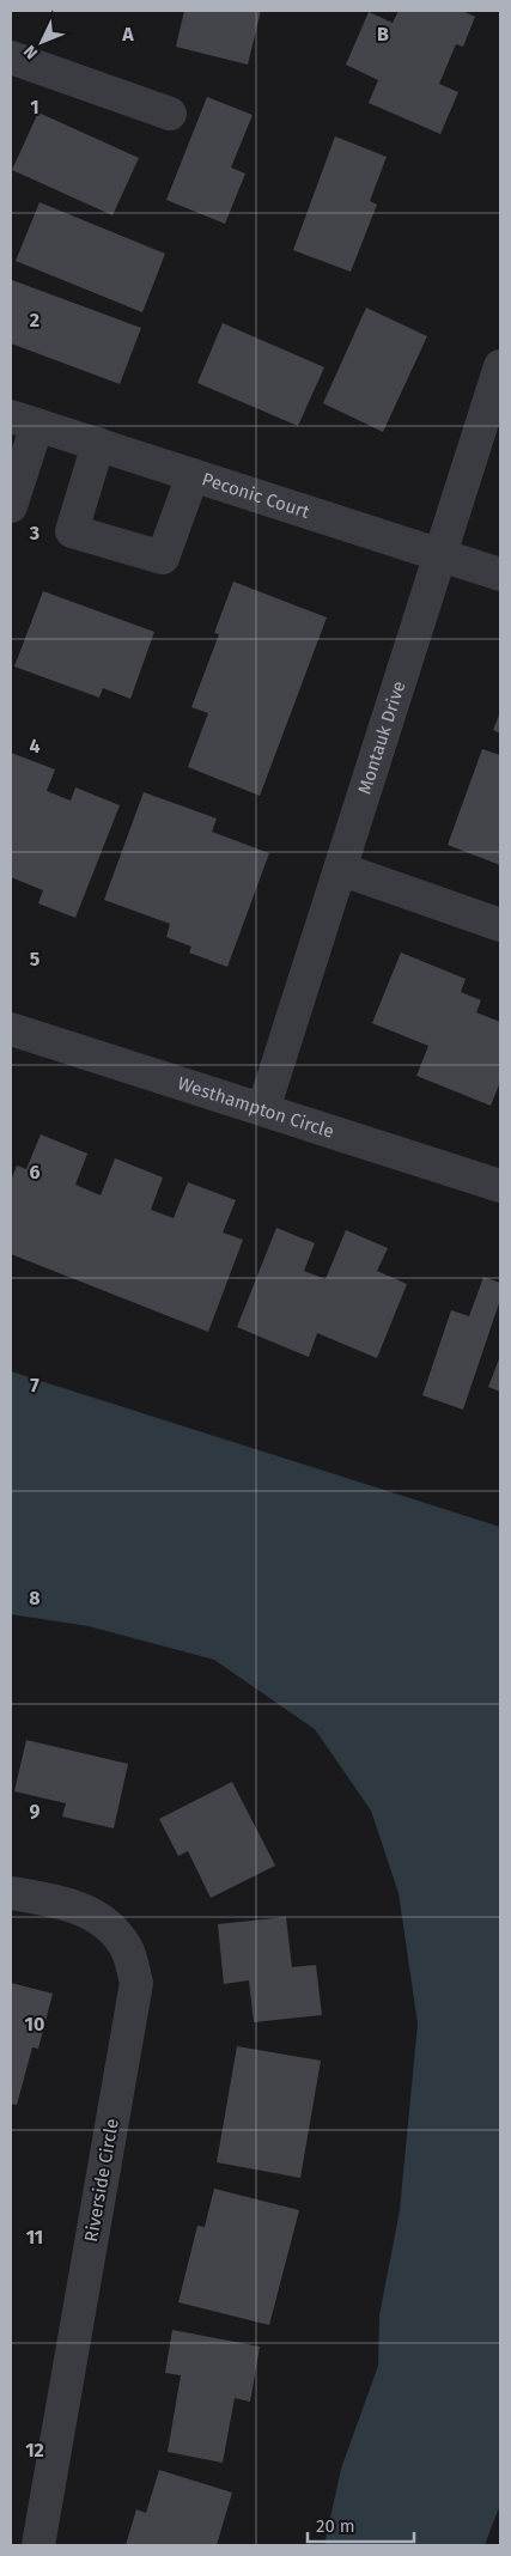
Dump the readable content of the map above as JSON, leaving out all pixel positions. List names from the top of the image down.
{
  "streets": {
    "street": [
      "Peconic Court",
      "Montauk Drive",
      "Westhampton Circle",
      "Riverside Circle"
    ]
  },
  "crossings": [
    ["Peconic Court", "Montauk Drive"],
    ["Montauk Drive", "Westhampton Circle"]
  ],
  "scale_bar": "20 m",
  "north": "bottom left",
  "grid": {
    "columns": ["A", "B"],
    "rows": [
      "1",
      "2",
      "3",
      "4",
      "5",
      "6",
      "7",
      "8",
      "9",
      "10",
      "11",
      "12"
    ]
  }
}
